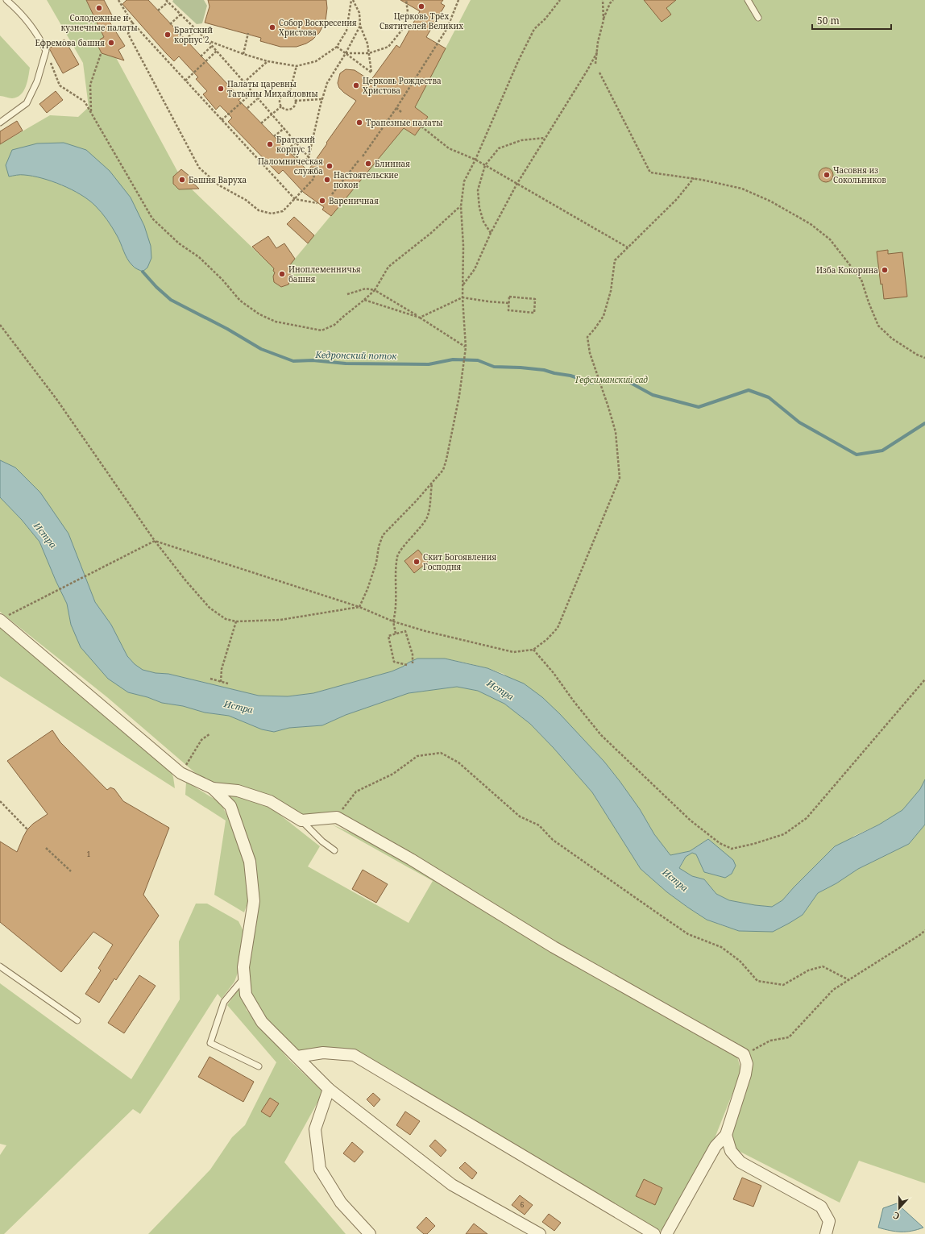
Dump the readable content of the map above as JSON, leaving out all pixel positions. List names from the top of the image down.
{
  "water": ["Кедронский поток", "Истра"],
  "parks": ["Гефсиманский сад"],
  "places": [
    "Церковь Трёх Святителей Великих",
    "Солодежные и кузнечные палаты",
    "Собор Воскресения Христова",
    "Братский корпус 2",
    "Ефремова башня",
    "Церковь Рождества Христова",
    "Палаты царевны Татьяны Михайловны",
    "Трапезные палаты",
    "Братский корпус 1",
    "Блинная",
    "Паломническая служба",
    "Часовня из Сокольников",
    "Башня Варуха",
    "Настоятельские покои",
    "Вареничная",
    "Изба Кокорина",
    "Иноплеменничья башня",
    "Скит Богоявления Господня"
  ],
  "house_numbers": ["1", "6"],
  "scale_bar": "50 m",
  "north": "bottom"
}
